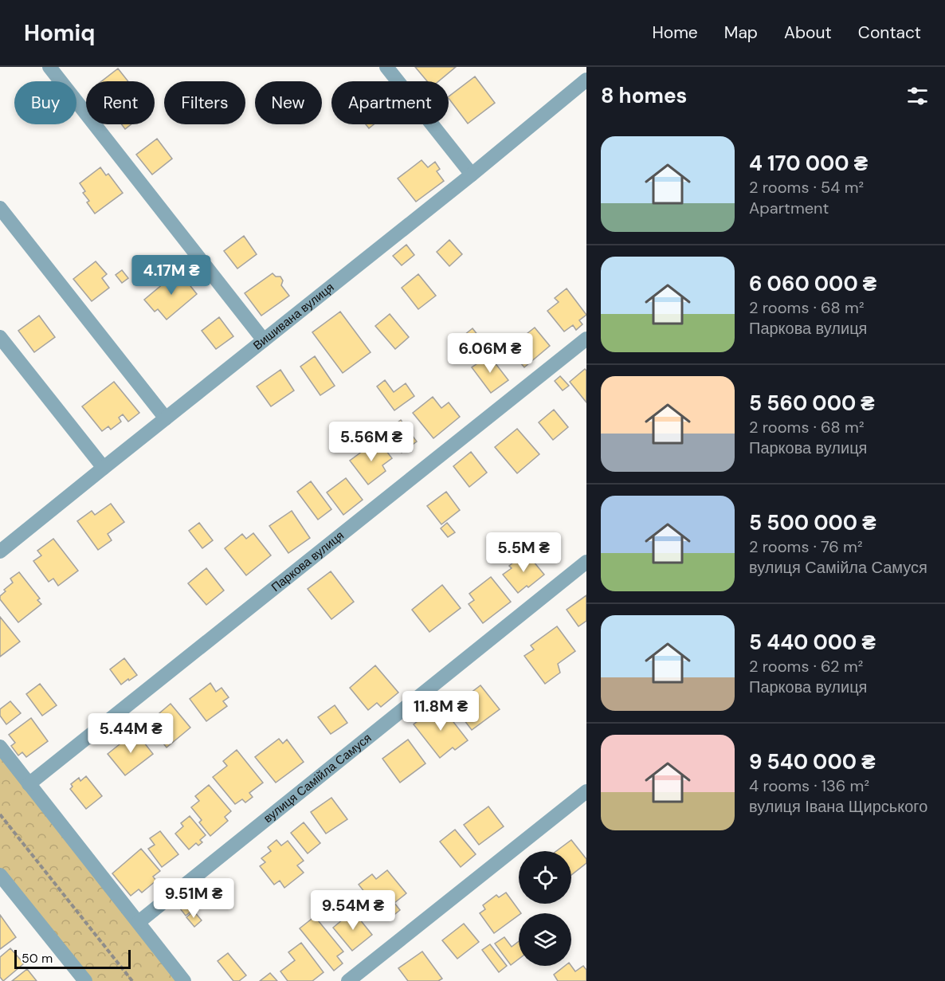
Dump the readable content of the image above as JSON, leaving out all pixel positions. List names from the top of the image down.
{
  "streets": {
    "street": ["Вишивана вулиця", "Паркова вулиця", "вулиця Самійла Самуся"]
  },
  "scale_bar": "50 m",
  "page": {
    "header": "Homiq",
    "nav": [
      "Home",
      "Map",
      "About",
      "Contact"
    ],
    "heading": "8 homes",
    "chip": [
      "Buy",
      "Rent",
      "Filters",
      "New",
      "Apartment"
    ],
    "list": [
      {
        "name": "4 170 000 ₴",
        "note": "2 rooms · 54 m² · Apartment"
      },
      {
        "name": "6 060 000 ₴",
        "note": "2 rooms · 68 m² · Паркова вулиця"
      },
      {
        "name": "5 560 000 ₴",
        "note": "2 rooms · 68 m² · Паркова вулиця"
      },
      {
        "name": "5 500 000 ₴",
        "note": "2 rooms · 76 m² · вулиця Самійла Самуся"
      },
      {
        "name": "5 440 000 ₴",
        "note": "2 rooms · 62 m² · Паркова вулиця"
      },
      {
        "name": "9 540 000 ₴",
        "note": "4 rooms · 136 m² · вулиця Івана Щирського"
      }
    ],
    "price": [
      "4.17M ₴",
      "6.06M ₴",
      "5.56M ₴",
      "5.5M ₴",
      "11.8M ₴",
      "5.44M ₴",
      "9.51M ₴",
      "9.54M ₴"
    ],
    "scale": "50 m"
  }
}
